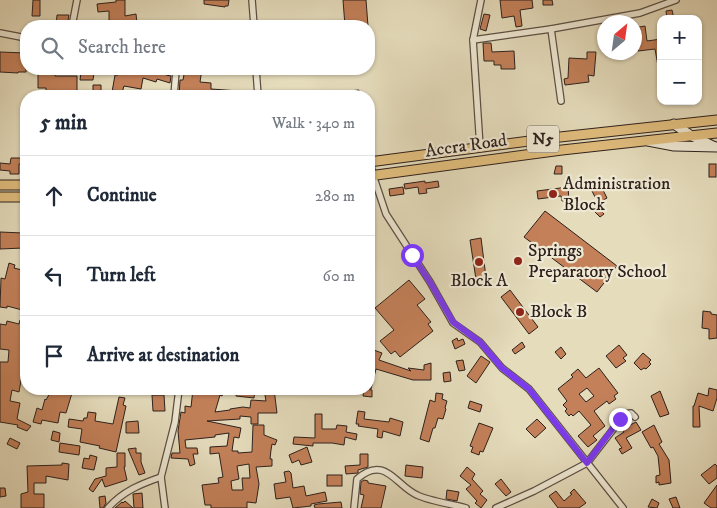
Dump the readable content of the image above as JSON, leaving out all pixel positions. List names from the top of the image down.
{
  "streets": {
    "main road": ["N5", "Accra Road"]
  },
  "places": [
    "Administration Block",
    "Springs Preparatory School",
    "Block A",
    "Block B"
  ],
  "north": "top right",
  "page": {
    "map_buttons": ["+", "−"],
    "search": "Search here",
    "heading": ["5 min", "Walk · 340 m"],
    "list": [
      ["Continue", "280 m"],
      ["Turn left", "60 m"],
      "Arrive at destination"
    ]
  }
}
